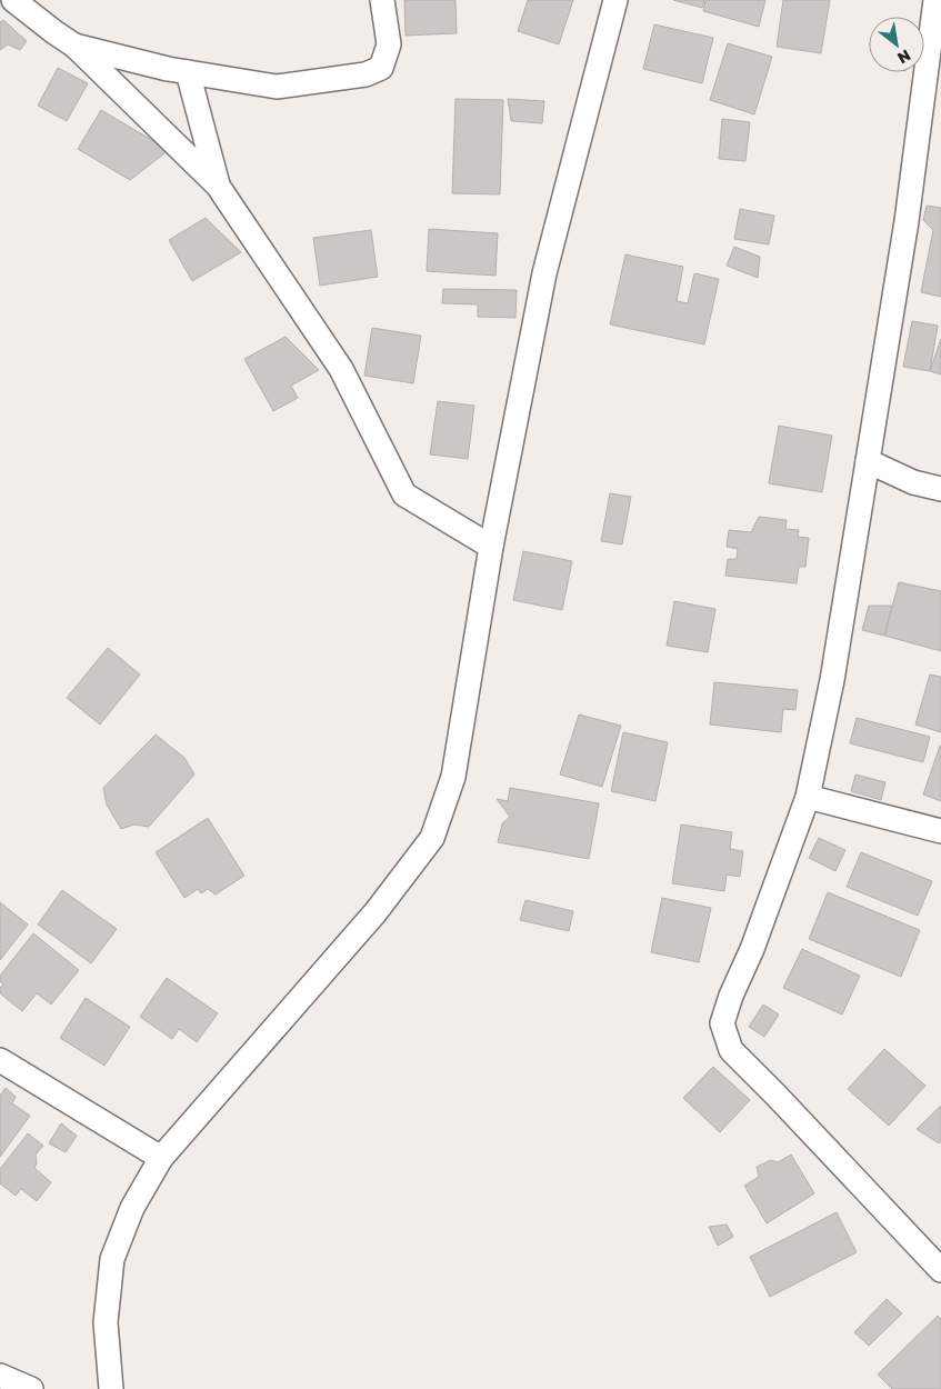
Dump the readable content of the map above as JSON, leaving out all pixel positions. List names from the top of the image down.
{
  "north": "bottom right"
}
